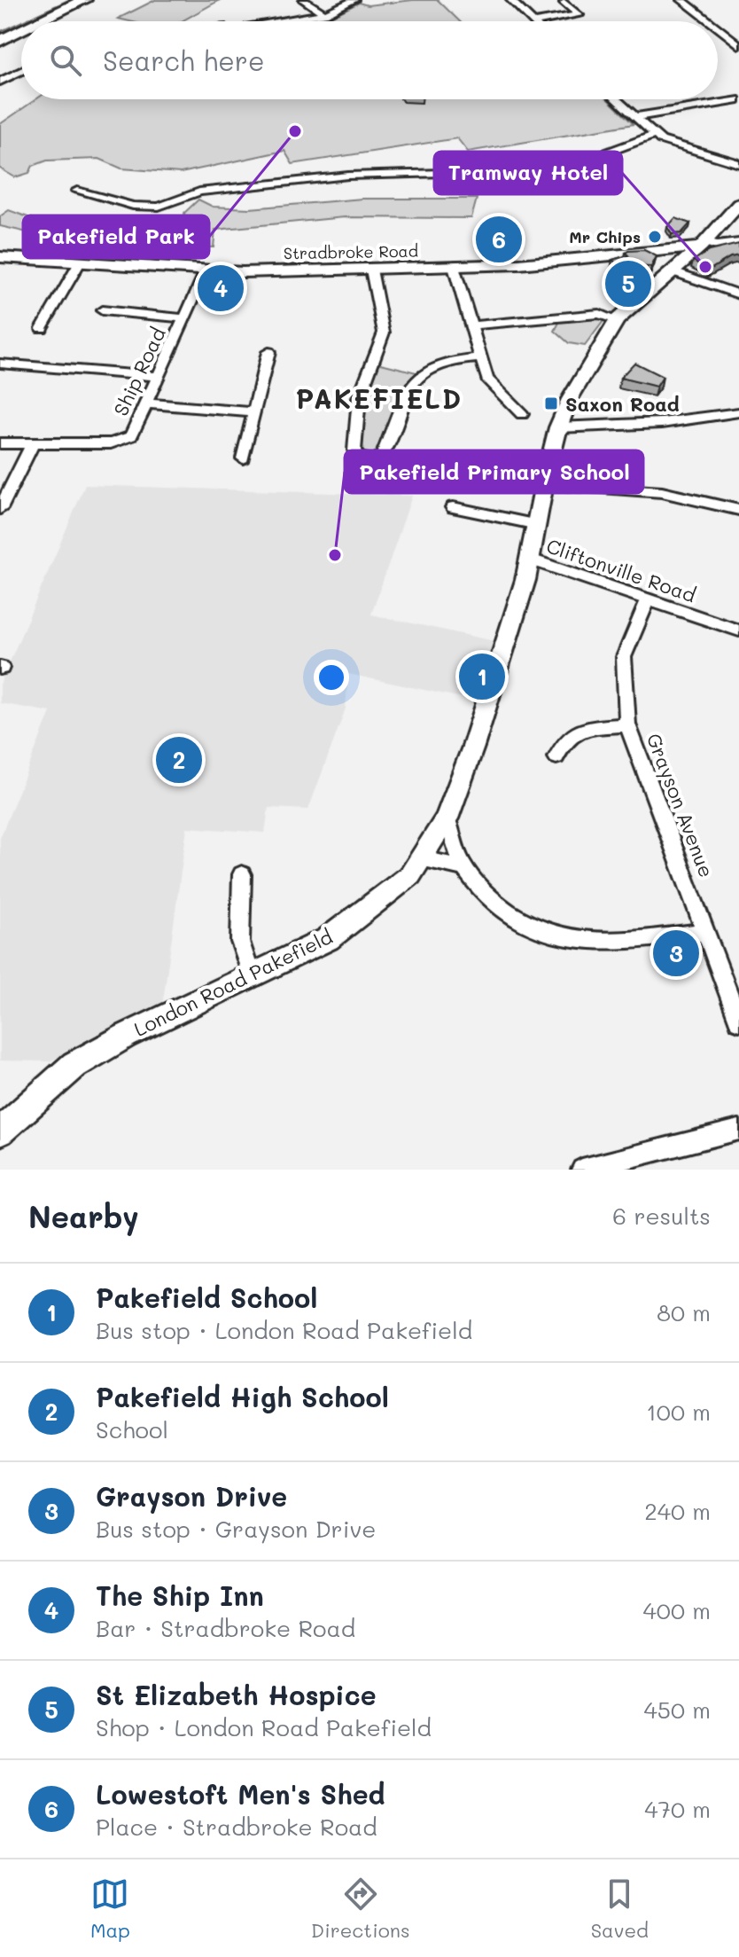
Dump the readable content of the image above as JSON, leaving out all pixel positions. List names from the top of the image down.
{
  "streets": {
    "main road": ["Stradbroke Road", "London Road Pakefield"],
    "street": ["Ship Road", "Cliftonville Road", "Grayson Avenue"]
  },
  "crossings": [
    ["Stradbroke Road", "Ship Road"],
    ["Stradbroke Road", "London Road Pakefield"],
    ["Cliftonville Road", "Grayson Avenue"],
    ["Cliftonville Road", "London Road Pakefield"]
  ],
  "districts": ["PAKEFIELD"],
  "places": {
    "other": [
      "Pakefield Park",
      "Mr Chips",
      "Tramway Hotel",
      "Pakefield Primary School"
    ],
    "transit": ["Saxon Road"]
  },
  "page": {
    "search": "Search here",
    "pins": [
      "6",
      "5",
      "4",
      "1",
      "2",
      "3"
    ],
    "heading": ["Nearby", "6 results"],
    "list": [
      {
        "mark": "1",
        "name": "Pakefield School",
        "note": "Bus stop · London Road Pakefield",
        "value": "80 m"
      },
      {
        "mark": "2",
        "name": "Pakefield High School",
        "note": "School",
        "value": "100 m"
      },
      {
        "mark": "3",
        "name": "Grayson Drive",
        "note": "Bus stop · Grayson Drive",
        "value": "240 m"
      },
      {
        "mark": "4",
        "name": "The Ship Inn",
        "note": "Bar · Stradbroke Road",
        "value": "400 m"
      },
      {
        "mark": "5",
        "name": "St Elizabeth Hospice",
        "note": "Shop · London Road Pakefield",
        "value": "450 m"
      },
      {
        "mark": "6",
        "name": "Lowestoft Men's Shed",
        "note": "Place · Stradbroke Road",
        "value": "470 m"
      }
    ],
    "nav": ["Map", "Directions", "Saved"]
  }
}
